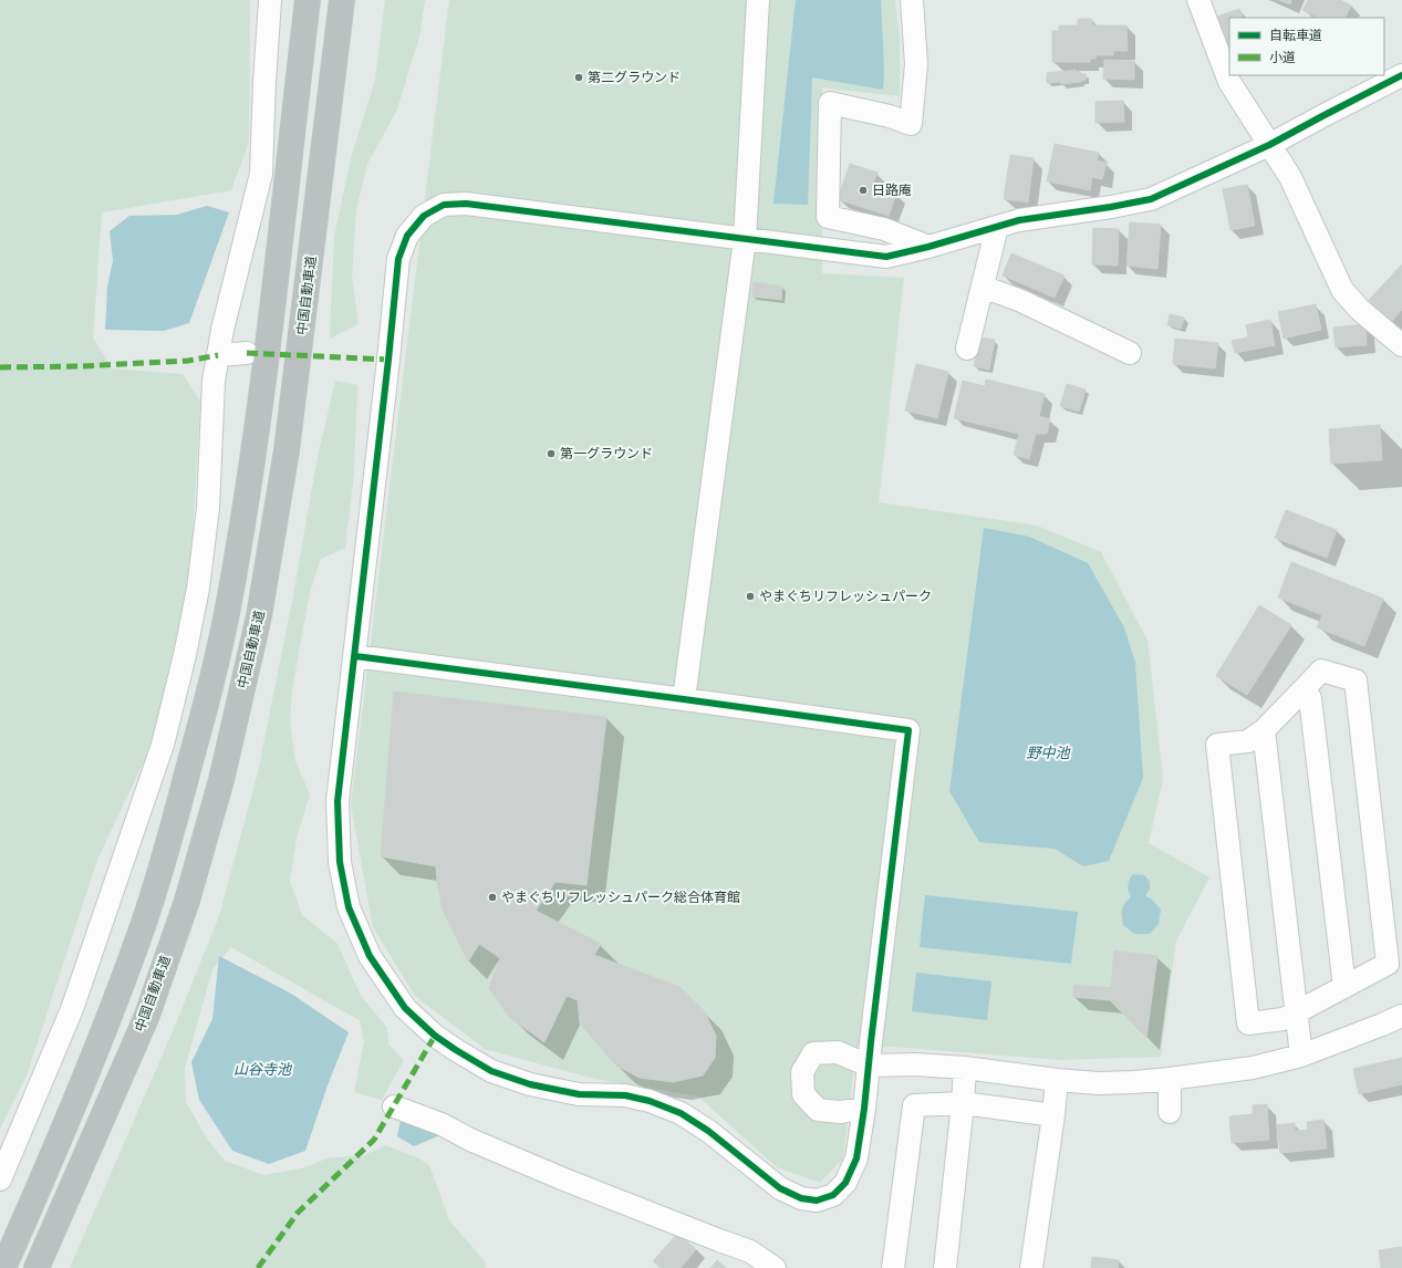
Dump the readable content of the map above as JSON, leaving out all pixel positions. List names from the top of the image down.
{
  "streets": {
    "highway": ["中国自動車道"]
  },
  "water": ["野中池", "山谷寺池"],
  "places": [
    "第二グラウンド",
    "日路庵",
    "第一グラウンド",
    "やまぐちリフレッシュパーク",
    "やまぐちリフレッシュパーク総合体育館"
  ],
  "legend": ["自転車道", "小道"]
}
